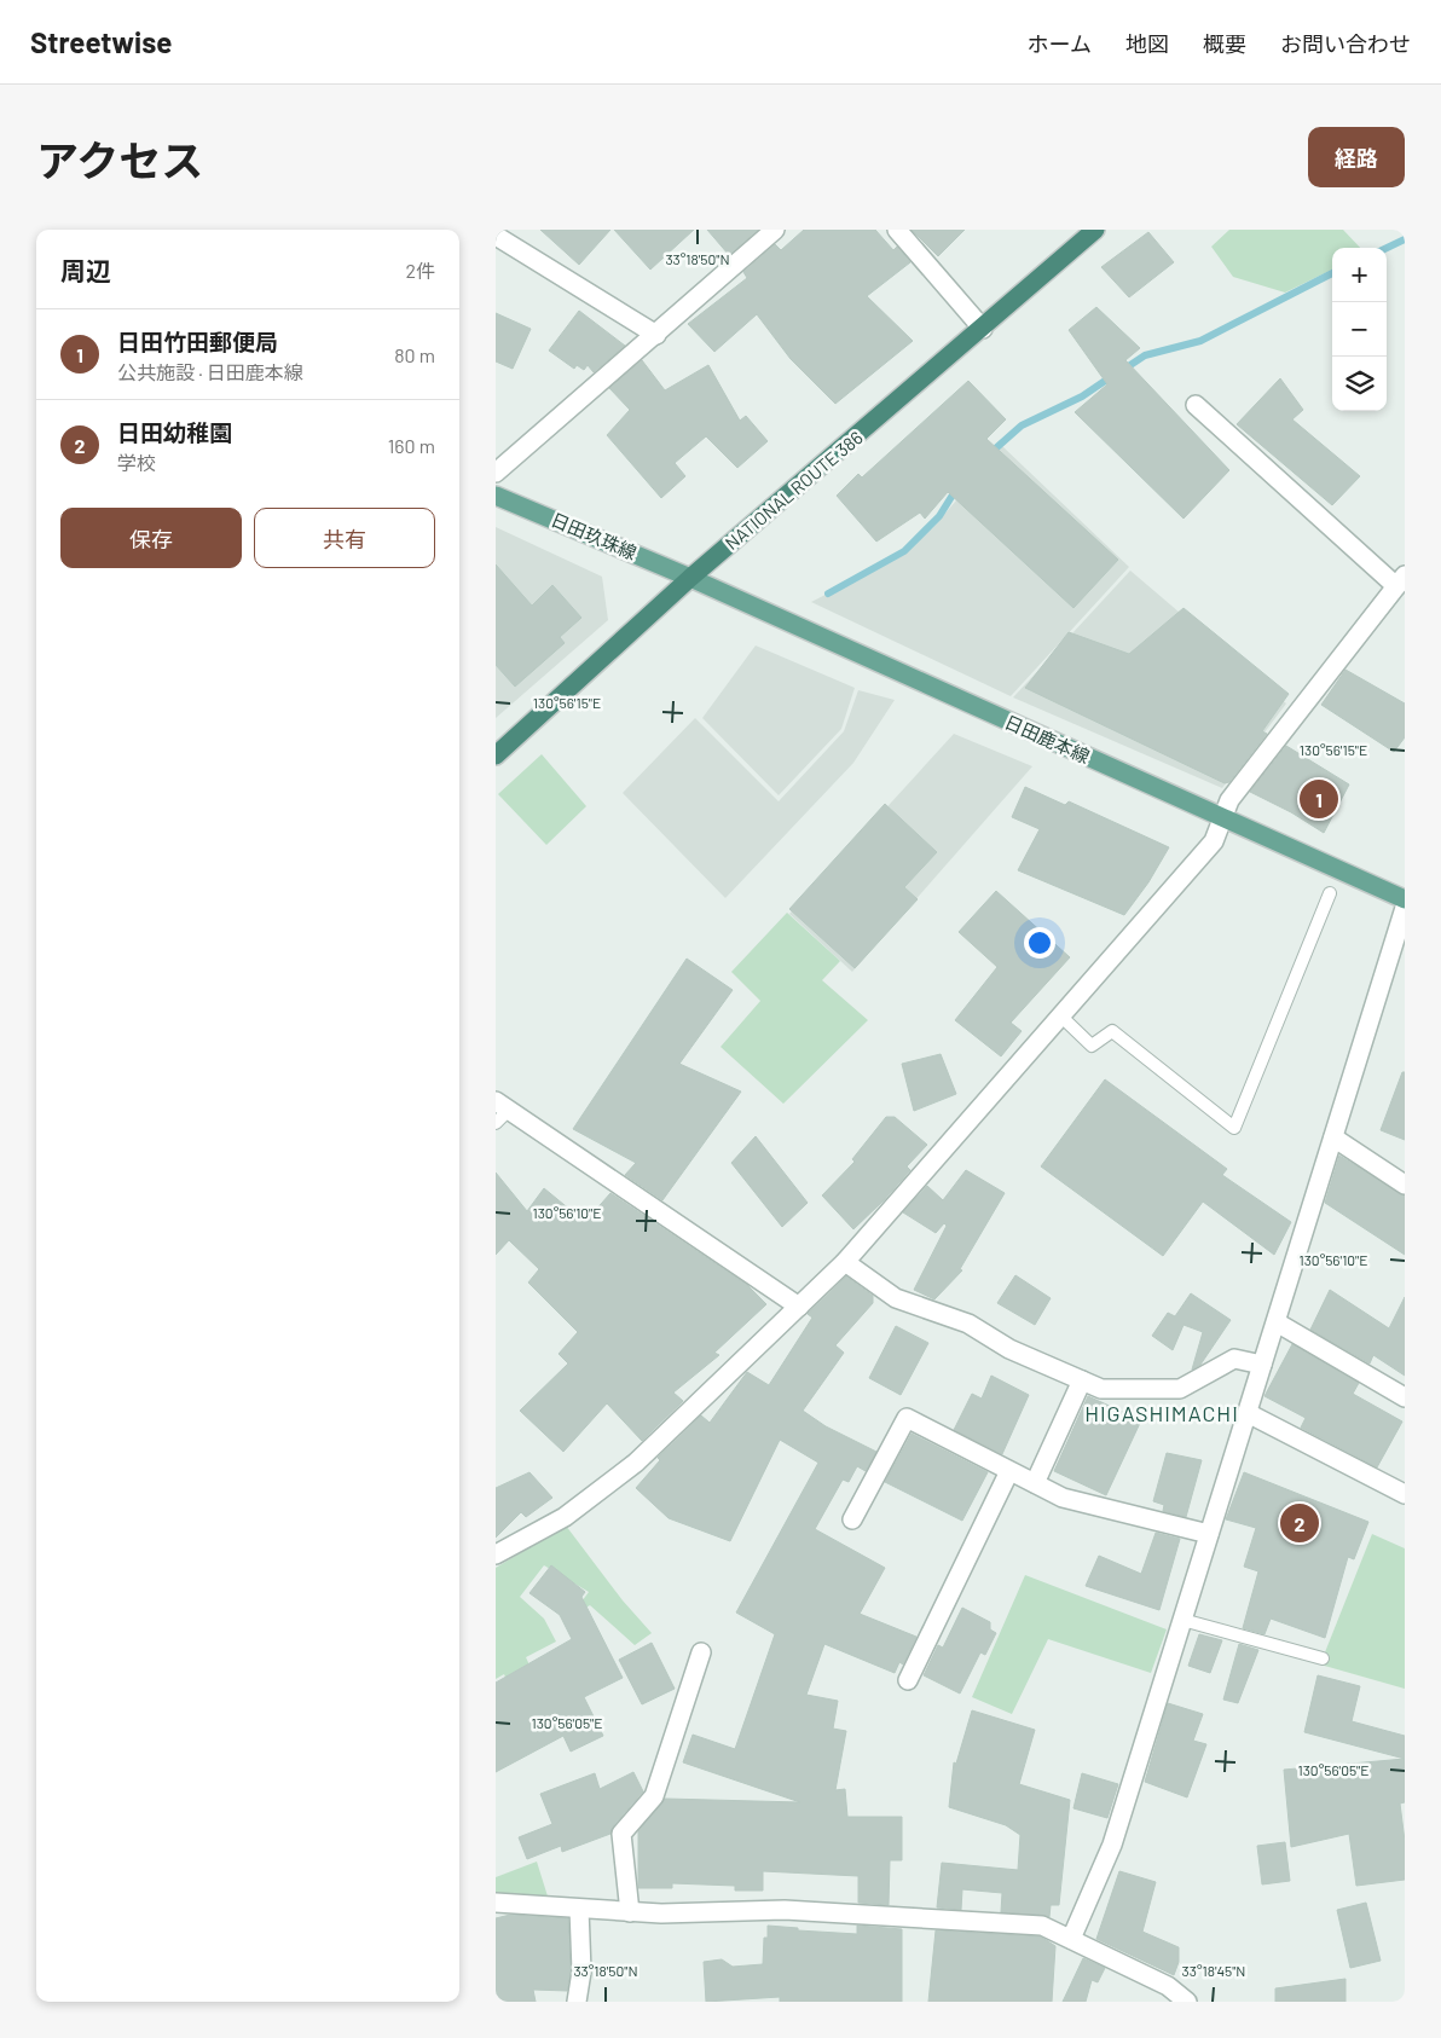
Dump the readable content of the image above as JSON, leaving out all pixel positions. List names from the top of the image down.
{
  "streets": {
    "highway": ["NATIONAL ROUTE 386"],
    "main road": ["日田玖珠線", "日田鹿本線"]
  },
  "crossings": [
    ["NATIONAL ROUTE 386", "日田玖珠線"],
    ["NATIONAL ROUTE 386", "日田鹿本線"],
    ["日田玖珠線", "日田鹿本線"]
  ],
  "districts": ["HIGASHIMACHI"],
  "page": {
    "header": "Streetwise",
    "nav": [
      "ホーム",
      "地図",
      "概要",
      "お問い合わせ"
    ],
    "title": "アクセス",
    "buttons": [
      "経路",
      ["保存", "共有"]
    ],
    "heading": ["周辺", "2件"],
    "map_buttons": ["+", "−"],
    "list": [
      {
        "mark": "1",
        "name": "日田竹田郵便局",
        "note": "公共施設 · 日田鹿本線",
        "value": "80 m"
      },
      {
        "mark": "2",
        "name": "日田幼稚園",
        "note": "学校",
        "value": "160 m"
      }
    ],
    "pins": ["1", "2"]
  },
  "coordinates": [
    "33°18'50\"N",
    "130°56'15\"E",
    "130°56'10\"E",
    "130°56'05\"E",
    "33°18'45\"N"
  ]
}
